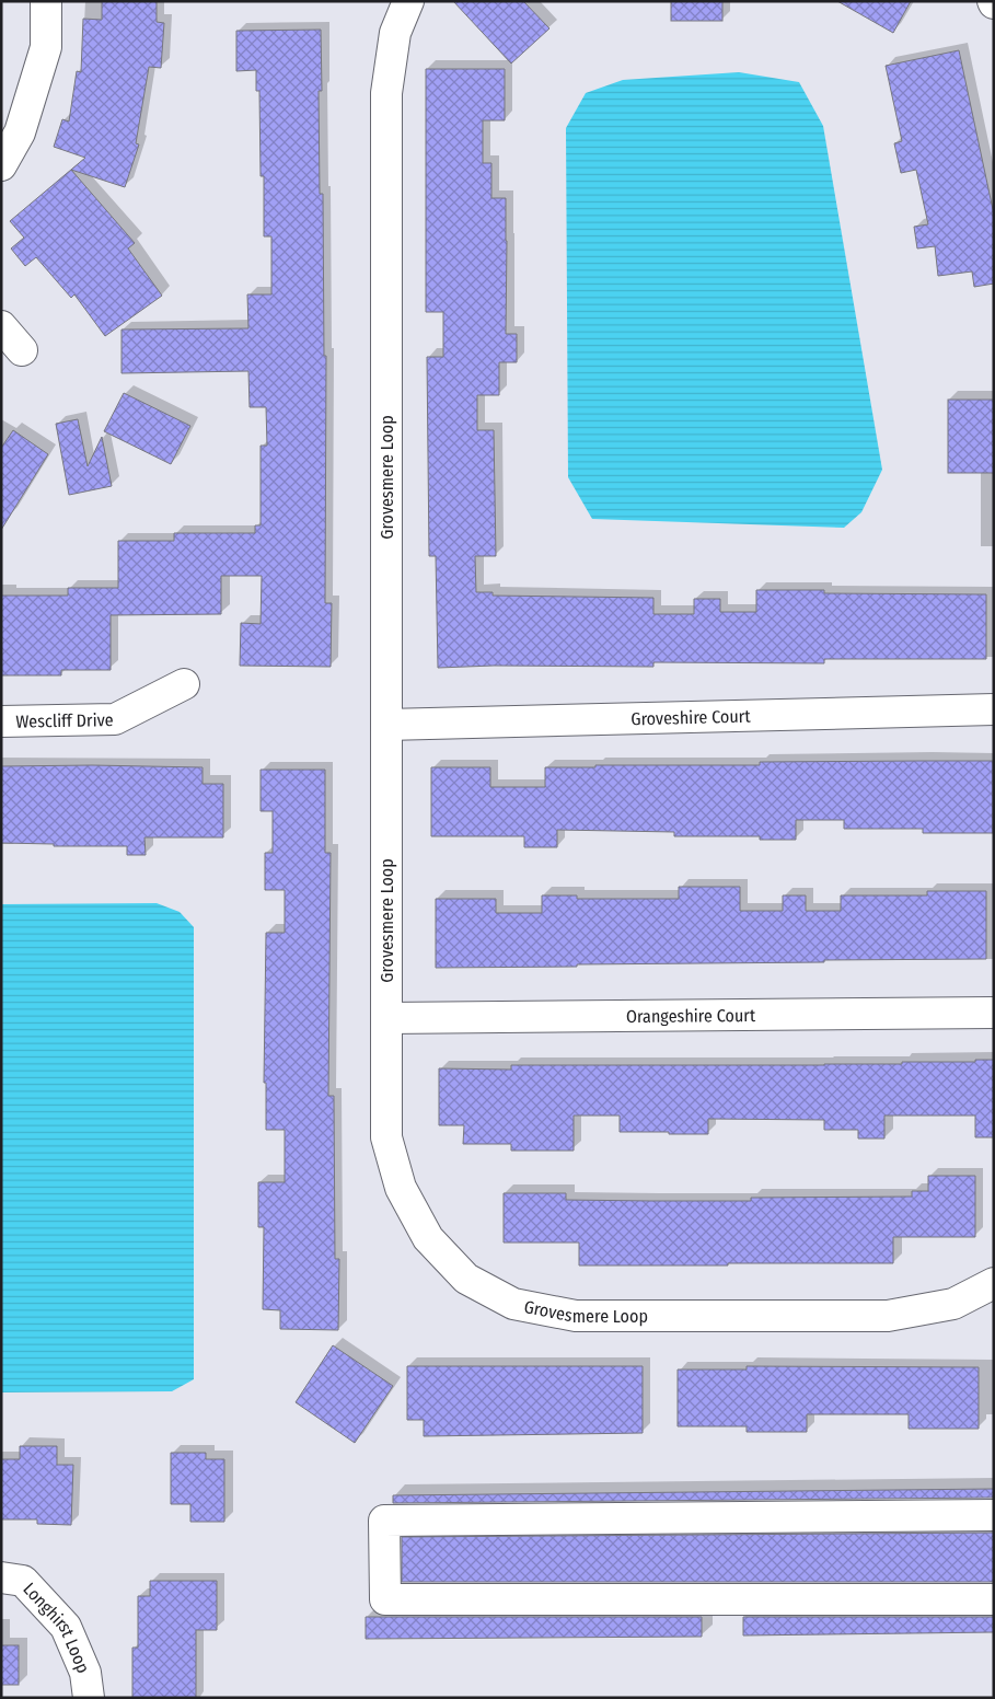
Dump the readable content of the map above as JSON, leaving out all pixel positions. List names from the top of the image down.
{
  "streets": {
    "street": [
      "Grovesmere Loop",
      "Groveshire Court",
      "Wescliff Drive",
      "Orangeshire Court",
      "Longhirst Loop"
    ]
  },
  "crossings": [
    ["Grovesmere Loop", "Groveshire Court"],
    ["Grovesmere Loop", "Orangeshire Court"]
  ]
}
